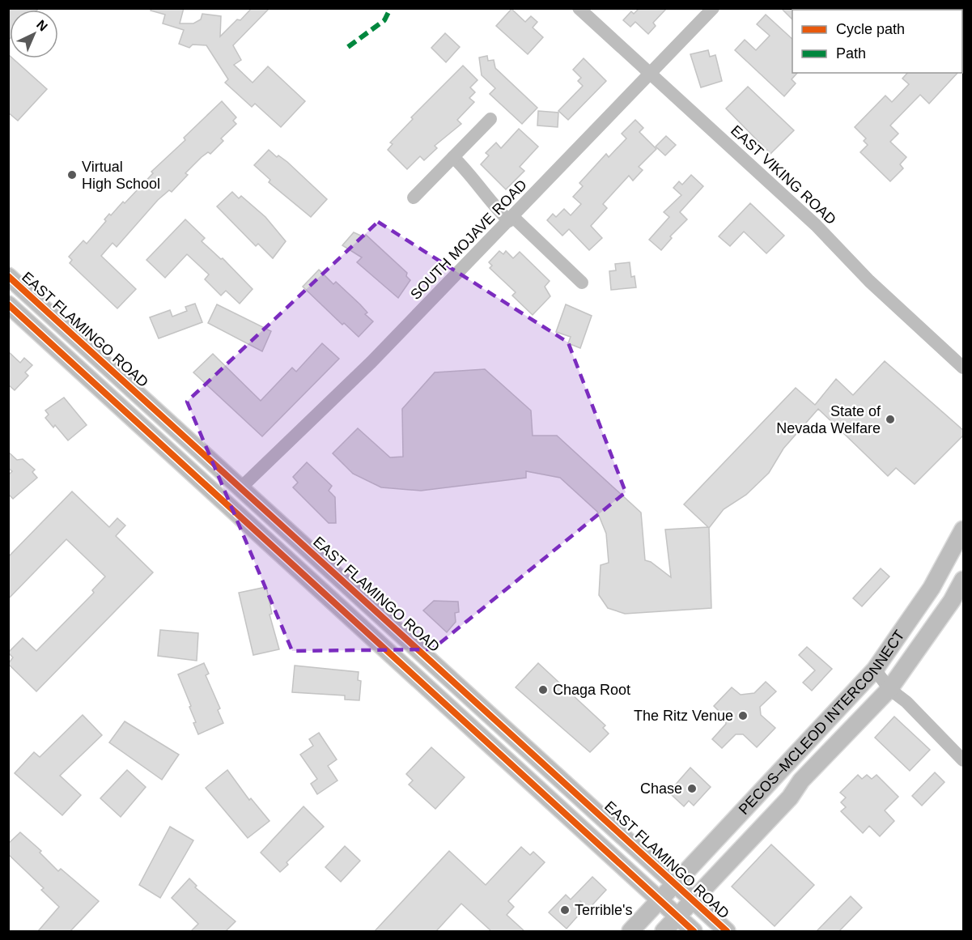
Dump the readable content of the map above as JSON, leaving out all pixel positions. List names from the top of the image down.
{
  "streets": {
    "main road": ["EAST FLAMINGO ROAD", "PECOS–MCLEOD INTERCONNECT"],
    "street": ["EAST VIKING ROAD", "SOUTH MOJAVE ROAD"]
  },
  "crossings": [
    ["EAST VIKING ROAD", "SOUTH MOJAVE ROAD"],
    ["SOUTH MOJAVE ROAD", "EAST FLAMINGO ROAD"],
    ["EAST FLAMINGO ROAD", "PECOS–MCLEOD INTERCONNECT"]
  ],
  "places": [
    "Virtual High School",
    "State of Nevada Welfare",
    "Chaga Root",
    "The Ritz Venue",
    "Chase",
    "Terrible's"
  ],
  "legend": ["Cycle path", "Path"],
  "north": "top right"
}
